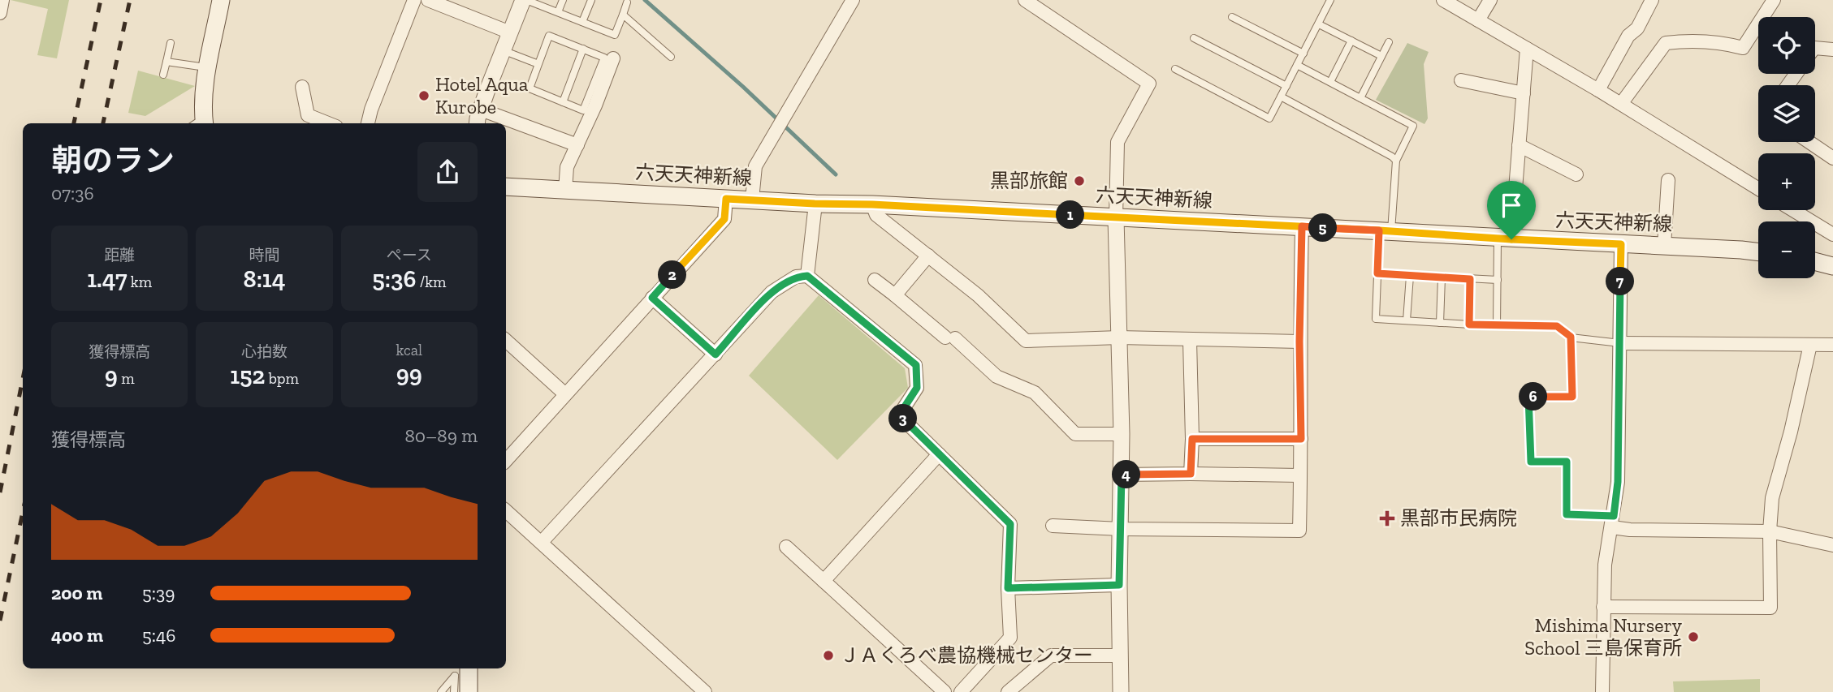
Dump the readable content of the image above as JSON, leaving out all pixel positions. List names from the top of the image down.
{
  "streets": {
    "main road": ["六天天神新線"]
  },
  "places": {
    "other": [
      "Hotel Aqua Kurobe",
      "黒部旅館",
      "Mishima Nursery School 三島保育所",
      "ＪＡくろべ農協機械センター"
    ],
    "health": ["黒部市民病院"]
  },
  "page": {
    "map_buttons": ["+", "−"],
    "heading": ["朝のラン", "07:36"],
    "pins": [
      "1",
      "5",
      "2",
      "7",
      "6",
      "3",
      "4"
    ],
    "stats": [
      ["距離", "1.47 km"],
      ["時間", "8:14"],
      ["ペース", "5:36 /km"],
      ["獲得標高", "9 m"],
      ["心拍数", "152 bpm"],
      ["kcal", "99"]
    ],
    "chart": ["獲得標高", "80–89 m"],
    "list": [
      {
        "name": "200 m",
        "note": "5:39"
      },
      {
        "name": "400 m",
        "note": "5:46"
      }
    ]
  }
}
